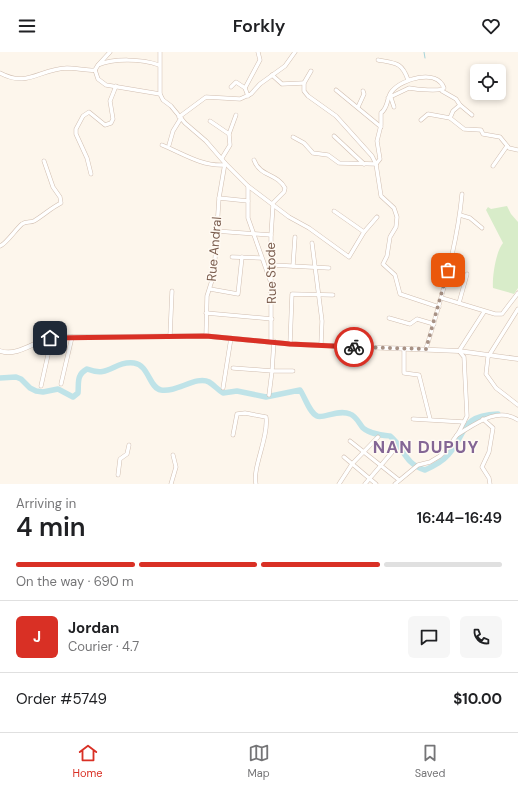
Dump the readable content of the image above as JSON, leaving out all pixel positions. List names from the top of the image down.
{
  "streets": {
    "street": ["Rue Andral", "Rue Stode"]
  },
  "districts": ["NAN DUPUY"],
  "page": {
    "header": "Forkly",
    "heading": ["4 min", "Arriving in", "16:44–16:49"],
    "panel": [
      "Jordan",
      "Courier · 4.7",
      "Order #5749",
      "$10.00"
    ],
    "bar": "On the way · 690 m",
    "round": "J",
    "tabs": ["Home", "Map", "Saved"]
  }
}
